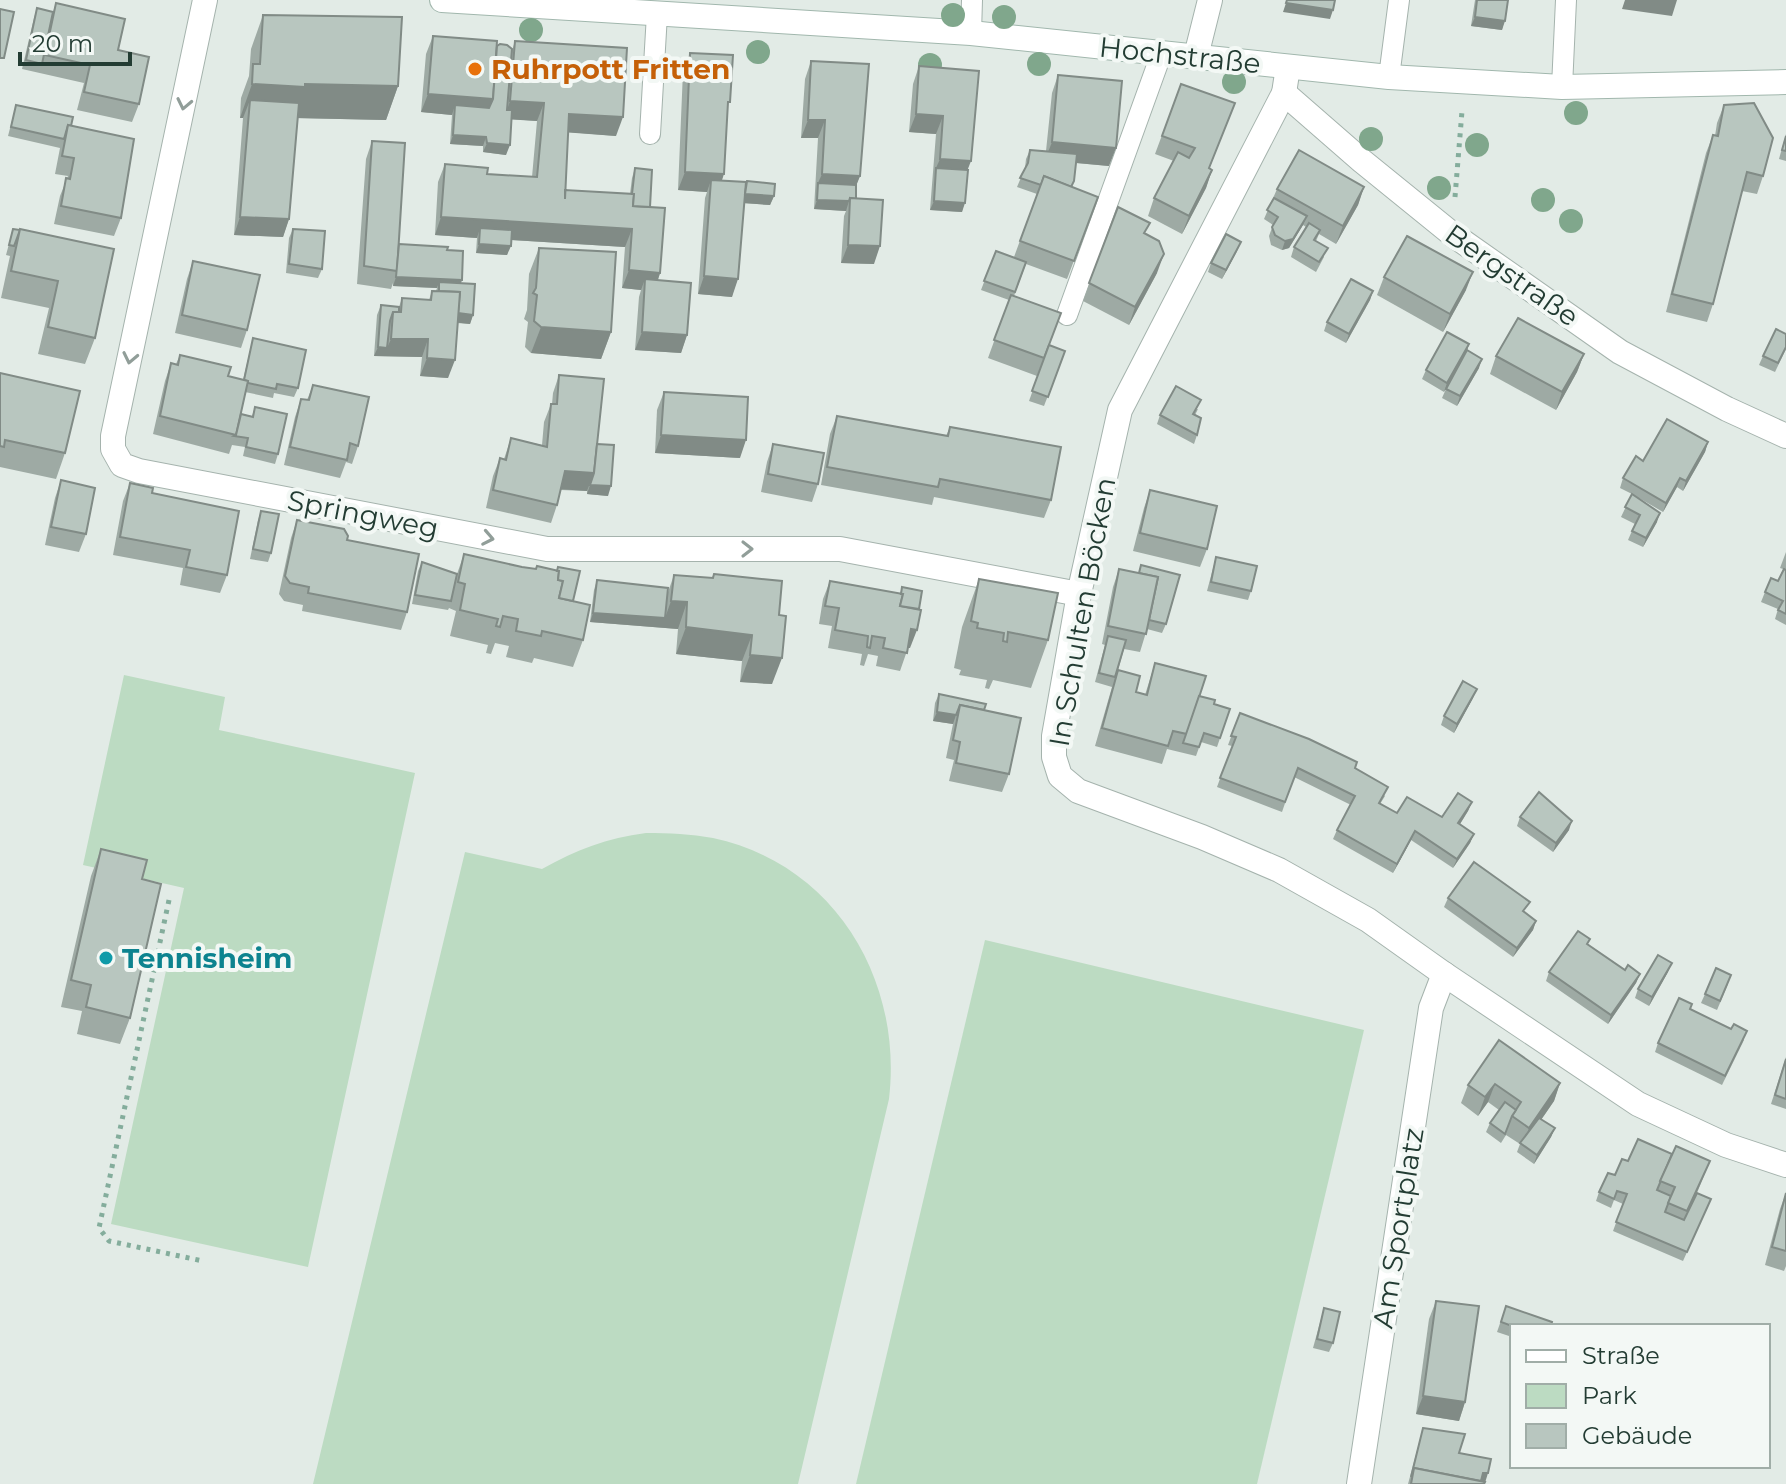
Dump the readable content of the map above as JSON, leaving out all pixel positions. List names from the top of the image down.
{
  "streets": {
    "street": [
      "Hochstraße",
      "Bergstraße",
      "Springweg",
      "In Schulten Böcken",
      "Am Sportplatz"
    ]
  },
  "crossings": [
    ["Bergstraße", "In Schulten Böcken"],
    ["Springweg", "In Schulten Böcken"],
    ["In Schulten Böcken", "Am Sportplatz"]
  ],
  "places": ["Ruhrpott Fritten", "Tennisheim"],
  "legend": ["Straße", "Park", "Gebäude"],
  "scale_bar": "20 m"
}
